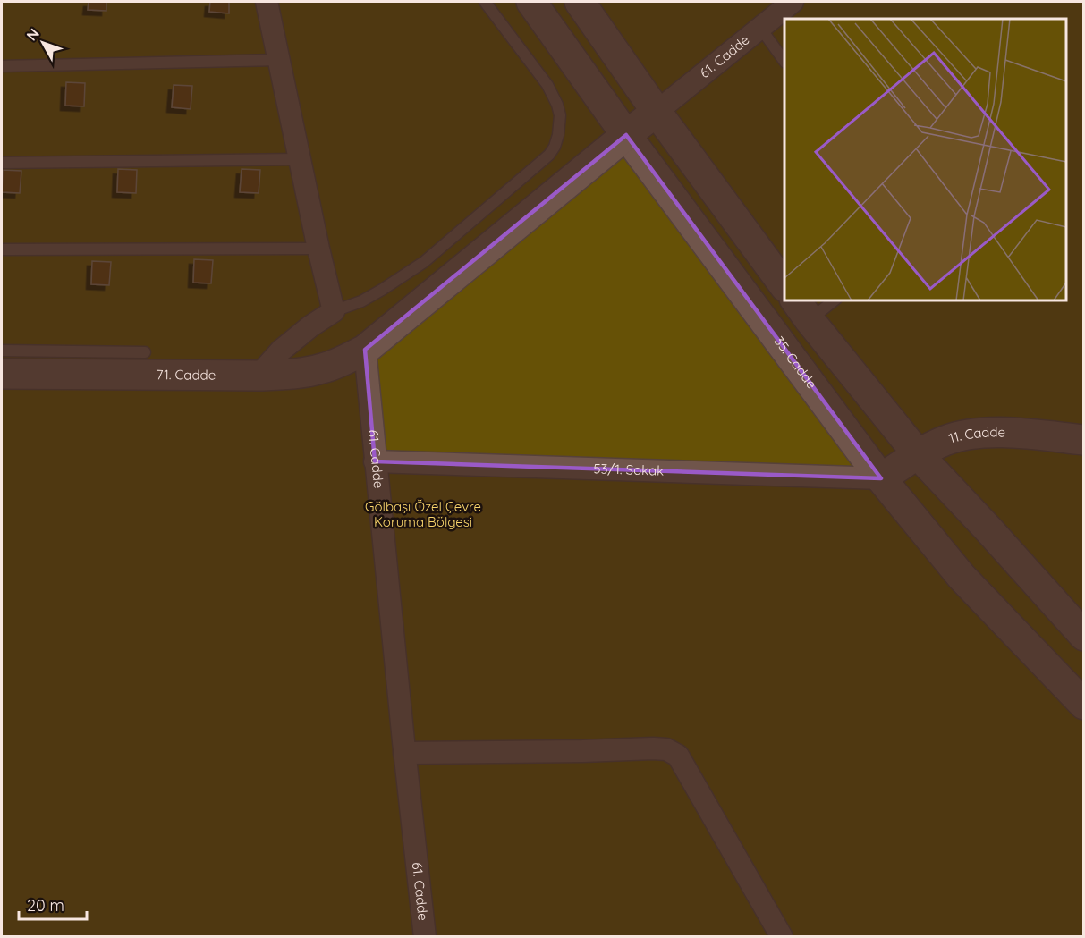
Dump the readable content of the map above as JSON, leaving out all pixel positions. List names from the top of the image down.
{
  "streets": {
    "street": [
      "61. Cadde",
      "35. Cadde",
      "71. Cadde",
      "11. Cadde",
      "53/1. Sokak"
    ]
  },
  "crossings": [
    ["61. Cadde", "71. Cadde"],
    ["61. Cadde", "53/1. Sokak"],
    ["35. Cadde", "11. Cadde"],
    ["35. Cadde", "53/1. Sokak"],
    ["11. Cadde", "53/1. Sokak"]
  ],
  "parks": ["Gölbaşı Özel Çevre Koruma Bölgesi"],
  "scale_bar": "20 m",
  "north": "top left"
}
